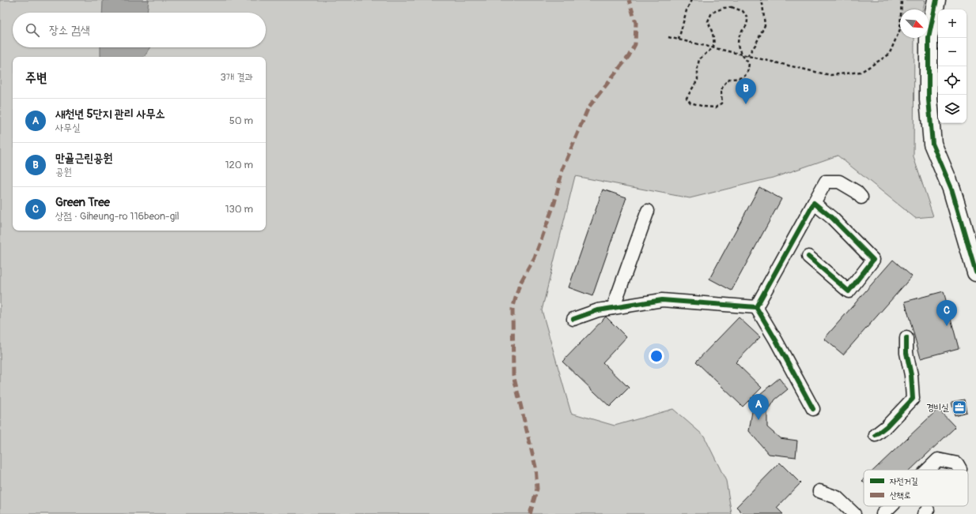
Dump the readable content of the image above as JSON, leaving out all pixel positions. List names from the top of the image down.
{
  "places": {
    "office": ["경비실"]
  },
  "legend": ["자전거길", "산책로"],
  "north": "bottom right",
  "page": {
    "map_buttons": ["+", "−"],
    "search": "장소 검색",
    "heading": ["주변", "3개 결과"],
    "pins": ["B", "C", "A"],
    "list": [
      {
        "mark": "A",
        "name": "새천년 5단지 관리 사무소",
        "note": "사무실",
        "value": "50 m"
      },
      {
        "mark": "B",
        "name": "만골근린공원",
        "note": "공원",
        "value": "120 m"
      },
      {
        "mark": "C",
        "name": "Green Tree",
        "note": "상점 · Giheung-ro 116beon-gil",
        "value": "130 m"
      }
    ]
  }
}
